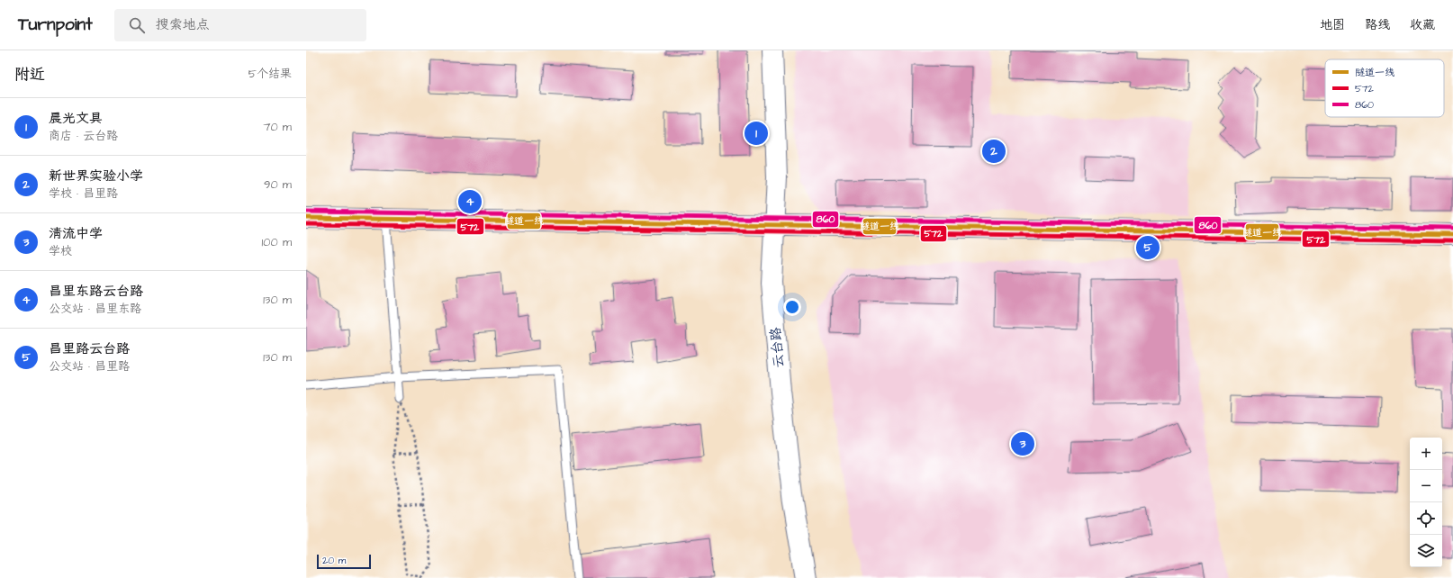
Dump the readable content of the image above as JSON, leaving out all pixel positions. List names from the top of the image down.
{
  "streets": {
    "street": ["云台路"]
  },
  "lines": ["transit line 860", "transit line 隧道一线", "transit line 572"],
  "legend": ["隧道一线", "572", "860"],
  "scale_bar": "20 m",
  "page": {
    "header": "Turnpoint",
    "search": "搜索地点",
    "nav": ["地图", "路线", "收藏"],
    "heading": ["附近", "5个结果"],
    "list": [
      {
        "mark": "1",
        "name": "晨光文具",
        "note": "商店 · 云台路",
        "value": "70 m"
      },
      {
        "mark": "2",
        "name": "新世界实验小学",
        "note": "学校 · 昌里路",
        "value": "90 m"
      },
      {
        "mark": "3",
        "name": "清流中学",
        "note": "学校",
        "value": "100 m"
      },
      {
        "mark": "4",
        "name": "昌里东路云台路",
        "note": "公交站 · 昌里东路",
        "value": "130 m"
      },
      {
        "mark": "5",
        "name": "昌里路云台路",
        "note": "公交站 · 昌里路",
        "value": "130 m"
      }
    ],
    "pins": [
      "1",
      "2",
      "4",
      "5",
      "3"
    ],
    "map_buttons": ["+", "−"],
    "scale": "20 m"
  }
}
